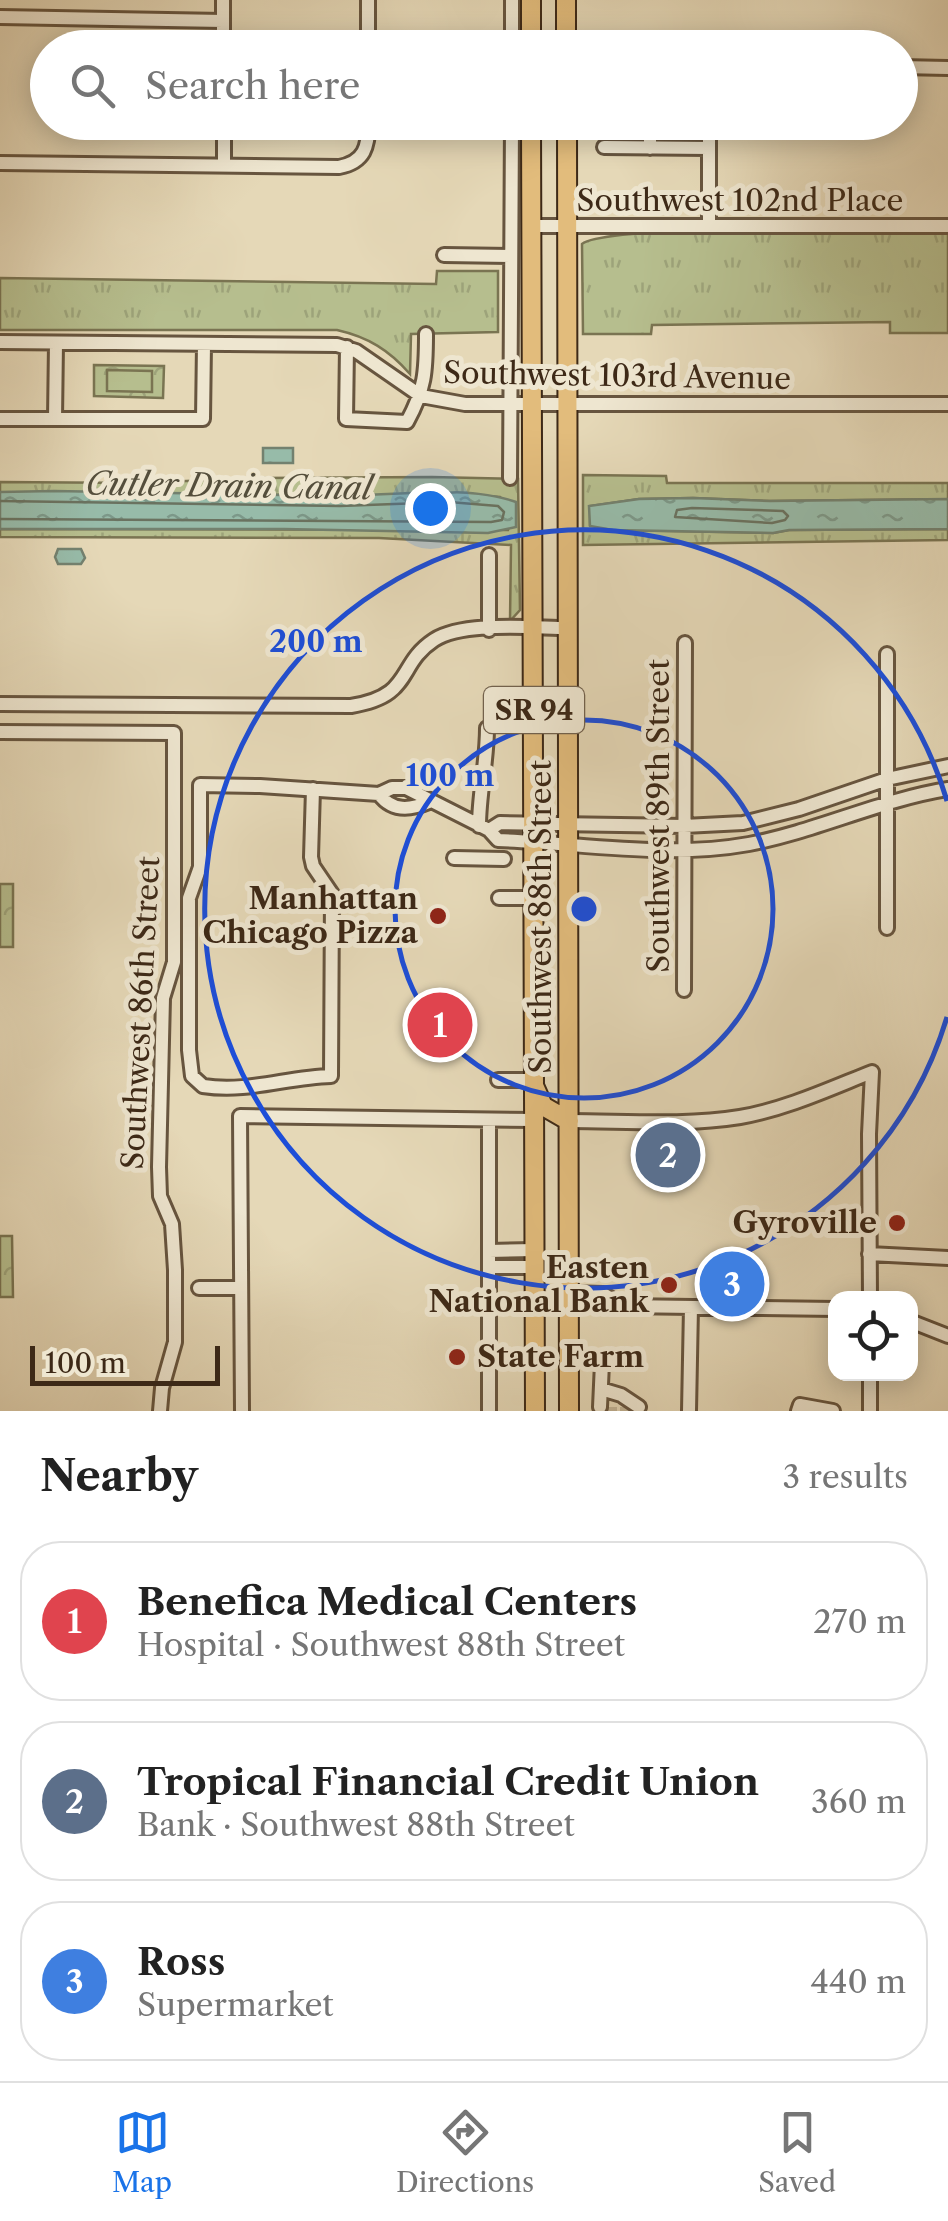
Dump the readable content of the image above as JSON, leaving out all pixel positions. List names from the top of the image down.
{
  "streets": {
    "main road": ["SR 94", "Southwest 88th Street"],
    "street": [
      "Southwest 102nd Place",
      "Southwest 103rd Avenue",
      "Southwest 89th Street",
      "Southwest 86th Street"
    ]
  },
  "crossings": [
    ["Southwest 102nd Place", "Southwest 88th Street"],
    ["Southwest 103rd Avenue", "Southwest 88th Street"]
  ],
  "water": ["Cutler Drain Canal"],
  "places": [
    "Manhattan Chicago Pizza",
    "Gyroville",
    "Easten National Bank",
    "State Farm"
  ],
  "scale_bar": "100 m",
  "page": {
    "search": "Search here",
    "pins": ["1", "2", "3"],
    "scale": "100 m",
    "heading": ["Nearby", "3 results"],
    "list": [
      {
        "mark": "1",
        "name": "Benefica Medical Centers",
        "note": "Hospital · Southwest 88th Street",
        "value": "270 m"
      },
      {
        "mark": "2",
        "name": "Tropical Financial Credit Union",
        "note": "Bank · Southwest 88th Street",
        "value": "360 m"
      },
      {
        "mark": "3",
        "name": "Ross",
        "note": "Supermarket",
        "value": "440 m"
      }
    ],
    "nav": ["Map", "Directions", "Saved"]
  },
  "rings": ["200 m", "100 m"]
}
